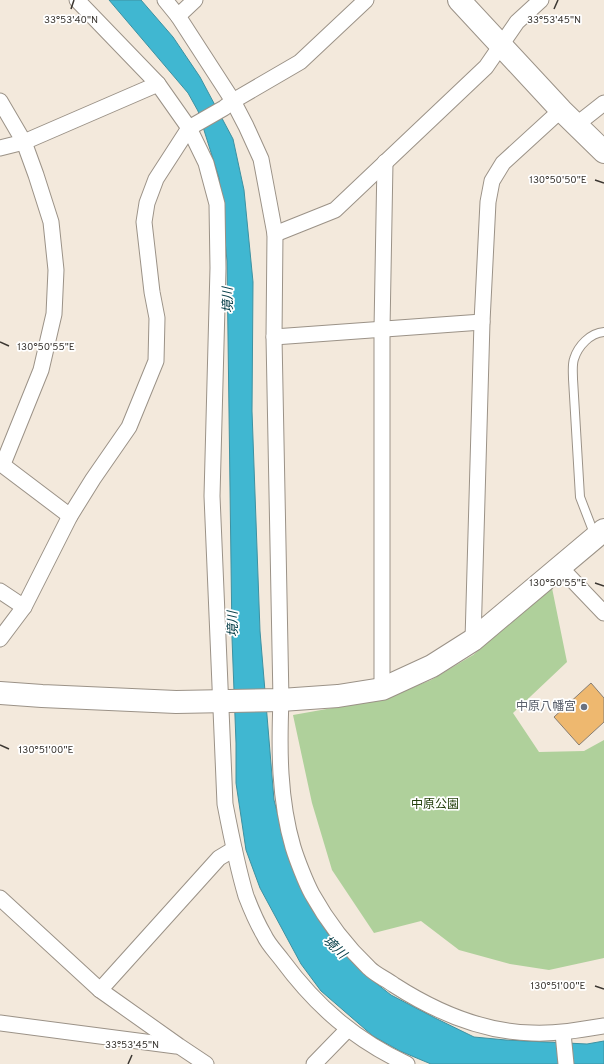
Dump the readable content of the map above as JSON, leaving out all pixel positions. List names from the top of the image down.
{
  "water": ["境川"],
  "parks": ["中原公園"],
  "places": ["中原八幡宮"],
  "coordinates": [
    "33°53'40\"N",
    "33°53'45\"N",
    "130°50'50\"E",
    "130°50'55\"E",
    "130°51'00\"E"
  ]
}
